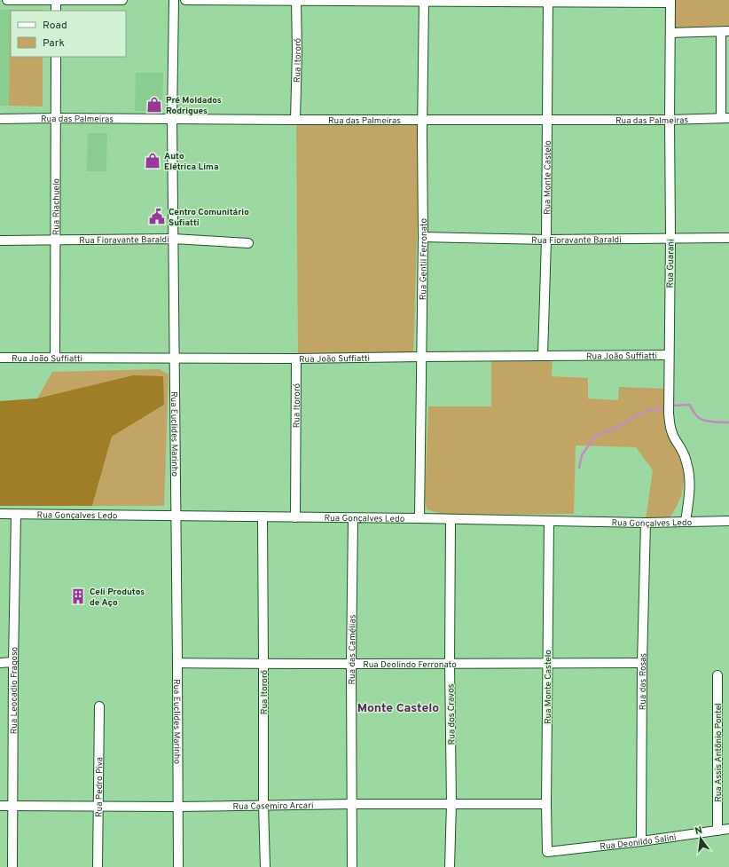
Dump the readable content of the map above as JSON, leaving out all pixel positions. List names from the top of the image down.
{
  "streets": {
    "street": [
      "Rua Itororó",
      "Rua das Palmeiras",
      "Rua Monte Castelo",
      "Rua Riachuelo",
      "Rua Fioravante Baraldi",
      "Rua Gentil Ferronato",
      "Rua Guarani",
      "Rua João Suffiatti",
      "Rua Euclides Marinho",
      "Rua Gonçalves Ledo",
      "Rua das Camélias",
      "Rua Deolindo Ferronato",
      "Rua das Rosas",
      "Rua Leocadio Fragoso",
      "Rua dos Cravos",
      "Rua Assis Antônio Pontel",
      "Rua Pedro Piva",
      "Rua Casemiro Arcari",
      "Rua Deonildo Salini"
    ]
  },
  "crossings": [
    ["Rua Itororó", "Rua das Palmeiras"],
    ["Rua Itororó", "Rua João Suffiatti"],
    ["Rua Itororó", "Rua Gonçalves Ledo"],
    ["Rua Itororó", "Rua Deolindo Ferronato"],
    ["Rua Itororó", "Rua Casemiro Arcari"],
    ["Rua das Palmeiras", "Rua Monte Castelo"],
    ["Rua das Palmeiras", "Rua Riachuelo"],
    ["Rua das Palmeiras", "Rua Gentil Ferronato"],
    ["Rua das Palmeiras", "Rua Guarani"],
    ["Rua das Palmeiras", "Rua Euclides Marinho"],
    ["Rua Monte Castelo", "Rua Fioravante Baraldi"],
    ["Rua Monte Castelo", "Rua João Suffiatti"],
    ["Rua Monte Castelo", "Rua Gonçalves Ledo"],
    ["Rua Monte Castelo", "Rua Deolindo Ferronato"],
    ["Rua Monte Castelo", "Rua Casemiro Arcari"],
    ["Rua Monte Castelo", "Rua Deonildo Salini"],
    ["Rua Riachuelo", "Rua Fioravante Baraldi"],
    ["Rua Riachuelo", "Rua João Suffiatti"],
    ["Rua Fioravante Baraldi", "Rua Gentil Ferronato"],
    ["Rua Fioravante Baraldi", "Rua Guarani"],
    ["Rua Fioravante Baraldi", "Rua Euclides Marinho"],
    ["Rua Gentil Ferronato", "Rua João Suffiatti"],
    ["Rua Gentil Ferronato", "Rua Gonçalves Ledo"],
    ["Rua Guarani", "Rua João Suffiatti"],
    ["Rua Guarani", "Rua Gonçalves Ledo"],
    ["Rua João Suffiatti", "Rua Euclides Marinho"],
    ["Rua Euclides Marinho", "Rua Gonçalves Ledo"],
    ["Rua Euclides Marinho", "Rua Deolindo Ferronato"],
    ["Rua Euclides Marinho", "Rua Casemiro Arcari"],
    ["Rua Gonçalves Ledo", "Rua das Camélias"],
    ["Rua Gonçalves Ledo", "Rua das Rosas"],
    ["Rua Gonçalves Ledo", "Rua Leocadio Fragoso"],
    ["Rua Gonçalves Ledo", "Rua dos Cravos"],
    ["Rua das Camélias", "Rua Deolindo Ferronato"],
    ["Rua das Camélias", "Rua Casemiro Arcari"],
    ["Rua Deolindo Ferronato", "Rua das Rosas"],
    ["Rua Deolindo Ferronato", "Rua dos Cravos"],
    ["Rua das Rosas", "Rua Deonildo Salini"],
    ["Rua Leocadio Fragoso", "Rua Casemiro Arcari"],
    ["Rua dos Cravos", "Rua Casemiro Arcari"],
    ["Rua Assis Antônio Pontel", "Rua Deonildo Salini"],
    ["Rua Pedro Piva", "Rua Casemiro Arcari"]
  ],
  "districts": ["Monte Castelo"],
  "places": {
    "shop": ["Pré Moldados Rodrigues", "Auto Elétrica Lima"],
    "public building": ["Centro Comunitário Sufiatti"],
    "building": ["Celi Produtos de Aço"]
  },
  "legend": ["Road", "Park"],
  "north": "top"
}
